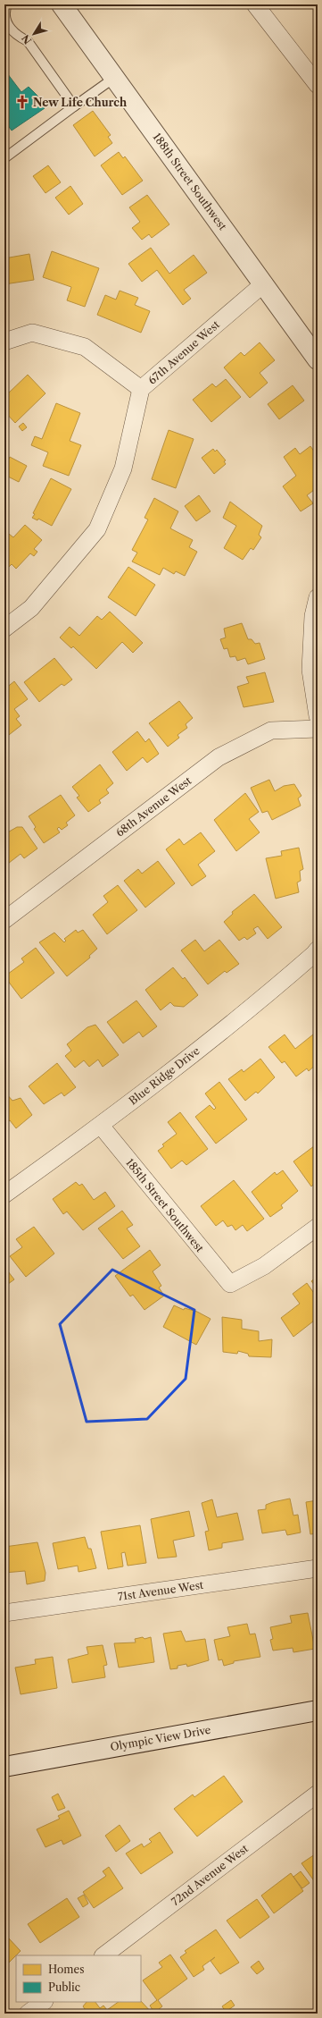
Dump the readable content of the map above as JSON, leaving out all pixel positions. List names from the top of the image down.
{
  "streets": {
    "street": [
      "188th Street Southwest",
      "67th Avenue West",
      "68th Avenue West",
      "Blue Ridge Drive",
      "185th Street Southwest",
      "71st Avenue West",
      "Olympic View Drive",
      "72nd Avenue West"
    ]
  },
  "crossings": [
    ["188th Street Southwest", "67th Avenue West"],
    ["Blue Ridge Drive", "185th Street Southwest"]
  ],
  "places": {
    "church": ["New Life Church"]
  },
  "legend": ["Homes", "Public"],
  "north": "bottom left"
}
